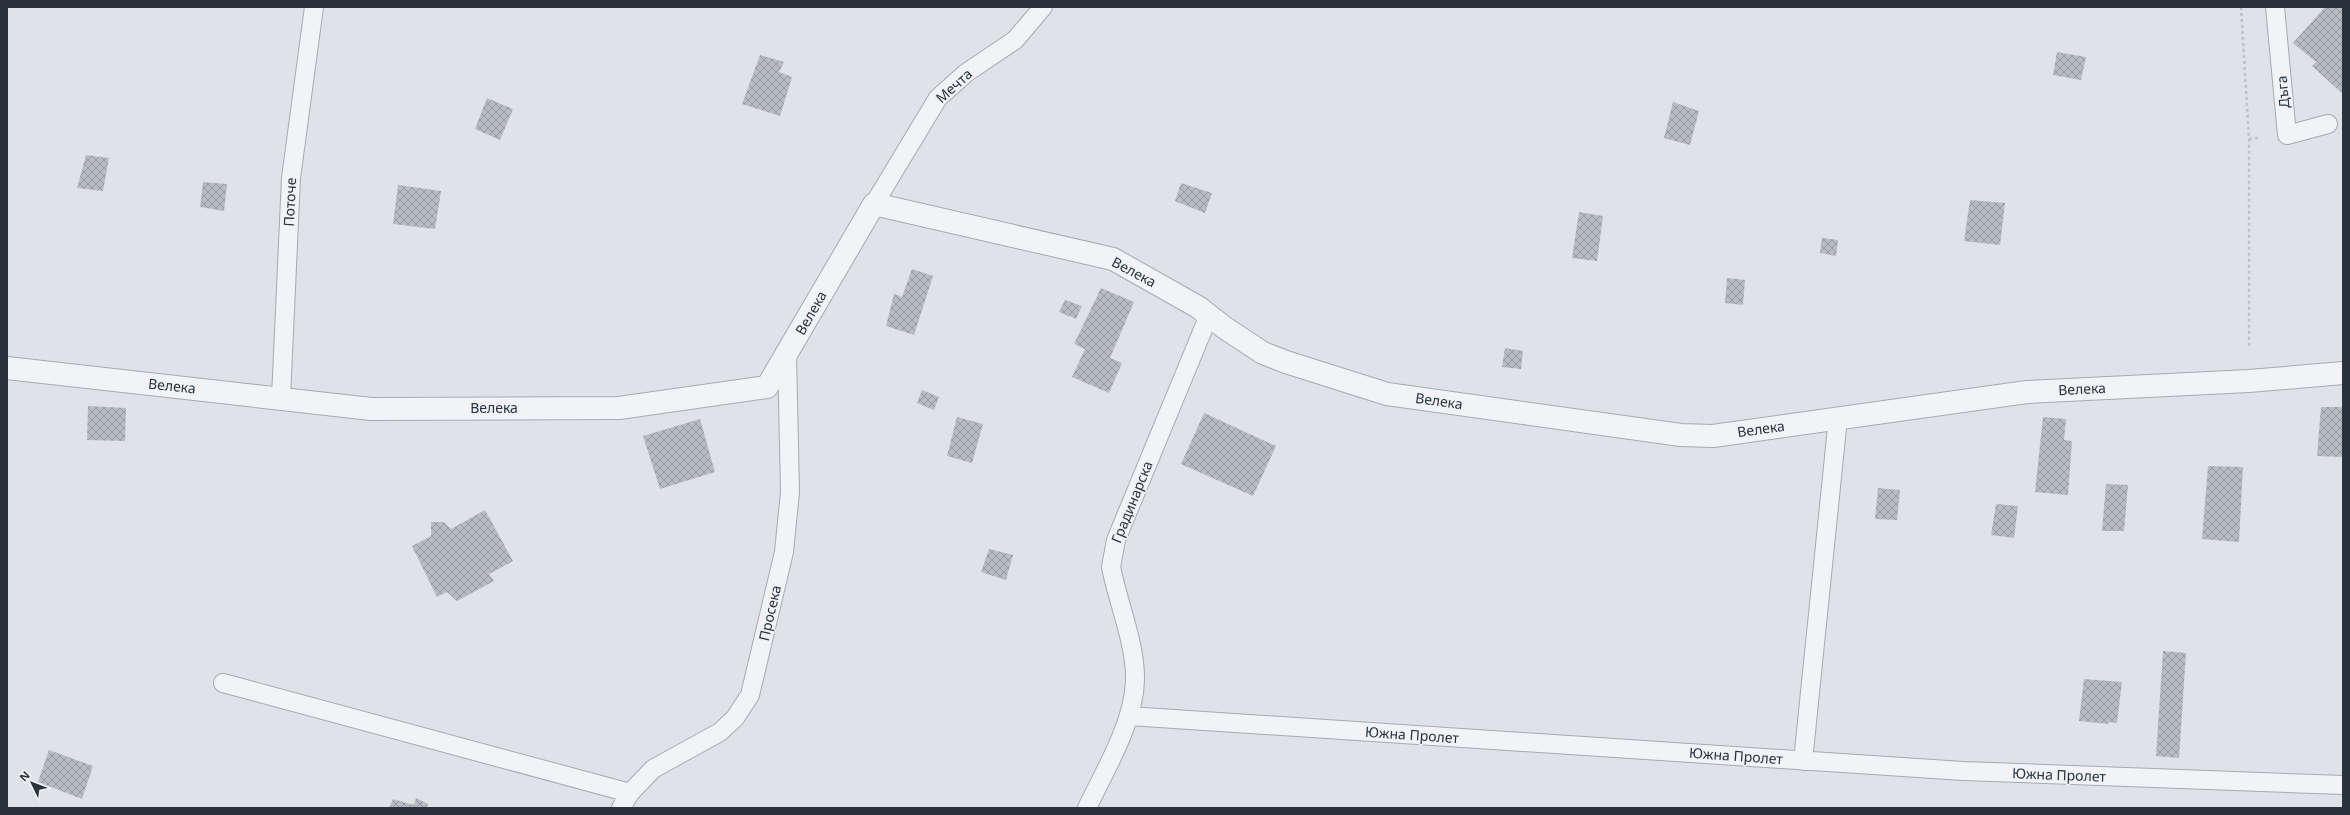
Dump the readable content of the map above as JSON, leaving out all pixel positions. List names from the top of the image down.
{
  "streets": {
    "street": ["Велека"],
    "lane": [
      "Мечта",
      "Дъга",
      "Поточе",
      "Градинарска",
      "Просека",
      "Южна Пролет"
    ]
  },
  "crossings": [
    ["Мечта", "Велека"],
    ["Поточе", "Велека"],
    ["Велека", "Градинарска"],
    ["Велека", "Просека"],
    ["Градинарска", "Южна Пролет"]
  ],
  "north": "top left"
}
